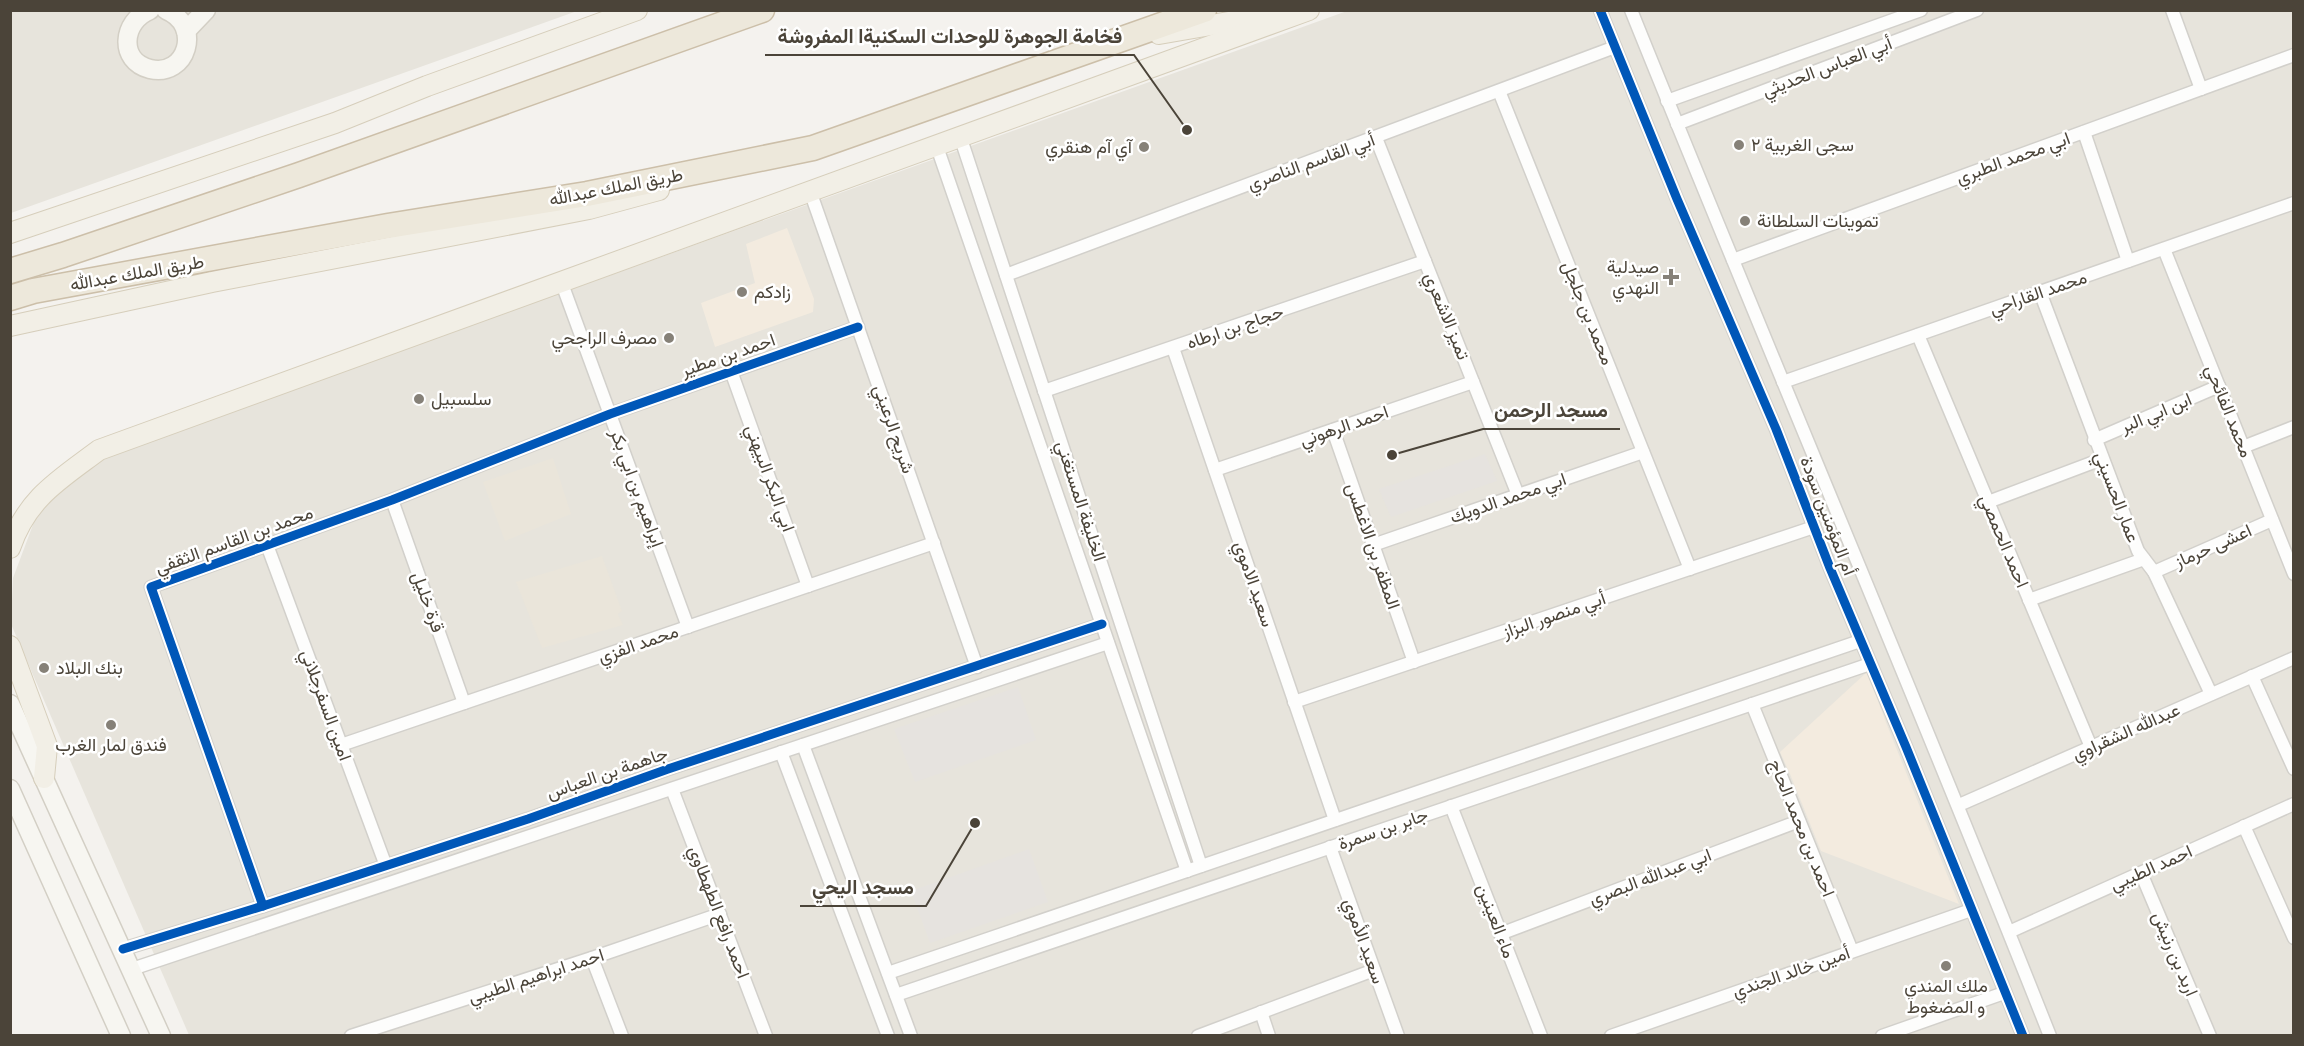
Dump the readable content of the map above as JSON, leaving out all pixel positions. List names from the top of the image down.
{
  "streets": {
    "highway": ["طريق الملك عبدالله"],
    "street": [
      "أبي العباس الحديثي",
      "ابي محمد الطبري",
      "أبي القاسم الناصري",
      "محمد القاراحي",
      "محمد بن جلجل",
      "تميز الاشعري",
      "حجاج بن ارطاه",
      "احمد بن مطير",
      "محمد الفائحي",
      "ابن ابي البر",
      "احمد الرهوني",
      "شريح الرعيني",
      "ابي البكر البيهني",
      "إبراهيم بن ابي بكر",
      "عمار الحسيني",
      "ابي محمد الدويك",
      "الخليفة المستغني",
      "أم المؤمنين سودة",
      "محمد بن القاسم الثقفي",
      "احمد الحمصي",
      "المظفر بن الاغطس",
      "اعشى حرماز",
      "سعيد الاموي",
      "قرة خليل",
      "أبي منصور البزاز",
      "محمد الفزي",
      "امين السفرجلاني",
      "عبدالله الشقراوي",
      "جاهمة بن العباس",
      "احمد بن محمد الحاج",
      "جابر بن سمرة",
      "احمد الطيبي",
      "ابي عبدالله البصري",
      "احمد رافع الطهطاوي",
      "ماء العينين",
      "سعيد الأموي",
      "اربد بن رنيش",
      "أمين خالد الجندي",
      "احمد ابراهيم الطيبي"
    ]
  },
  "crossings": [
    ["أبي العباس الحديثي", "أم المؤمنين سودة"],
    ["ابي محمد الطبري", "أم المؤمنين سودة"],
    ["أبي القاسم الناصري", "محمد بن جلجل"],
    ["أبي القاسم الناصري", "تميز الاشعري"],
    ["أبي القاسم الناصري", "الخليفة المستغني"],
    ["أبي القاسم الناصري", "أم المؤمنين سودة"],
    ["محمد القاراحي", "محمد الفائحي"],
    ["محمد القاراحي", "عمار الحسيني"],
    ["محمد القاراحي", "أم المؤمنين سودة"],
    ["محمد القاراحي", "احمد الحمصي"],
    ["محمد بن جلجل", "ابي محمد الدويك"],
    ["محمد بن جلجل", "أبي منصور البزاز"],
    ["تميز الاشعري", "حجاج بن ارطاه"],
    ["تميز الاشعري", "احمد الرهوني"],
    ["تميز الاشعري", "ابي محمد الدويك"],
    ["حجاج بن ارطاه", "الخليفة المستغني"],
    ["حجاج بن ارطاه", "سعيد الاموي"],
    ["احمد بن مطير", "شريح الرعيني"],
    ["احمد بن مطير", "ابي البكر البيهني"],
    ["احمد بن مطير", "إبراهيم بن ابي بكر"],
    ["احمد بن مطير", "محمد بن القاسم الثقفي"],
    ["محمد الفائحي", "ابن ابي البر"],
    ["محمد الفائحي", "اعشى حرماز"],
    ["ابن ابي البر", "عمار الحسيني"],
    ["احمد الرهوني", "المظفر بن الاغطس"],
    ["احمد الرهوني", "سعيد الاموي"],
    ["شريح الرعيني", "محمد الفزي"],
    ["شريح الرعيني", "جاهمة بن العباس"],
    ["ابي البكر البيهني", "محمد الفزي"],
    ["إبراهيم بن ابي بكر", "محمد بن القاسم الثقفي"],
    ["إبراهيم بن ابي بكر", "محمد الفزي"],
    ["عمار الحسيني", "اعشى حرماز"],
    ["عمار الحسيني", "عبدالله الشقراوي"],
    ["ابي محمد الدويك", "المظفر بن الاغطس"],
    ["الخليفة المستغني", "جاهمة بن العباس"],
    ["الخليفة المستغني", "جابر بن سمرة"],
    ["أم المؤمنين سودة", "أبي منصور البزاز"],
    ["أم المؤمنين سودة", "عبدالله الشقراوي"],
    ["أم المؤمنين سودة", "جابر بن سمرة"],
    ["أم المؤمنين سودة", "احمد الطيبي"],
    ["أم المؤمنين سودة", "أمين خالد الجندي"],
    ["محمد بن القاسم الثقفي", "قرة خليل"],
    ["محمد بن القاسم الثقفي", "امين السفرجلاني"],
    ["محمد بن القاسم الثقفي", "جاهمة بن العباس"],
    ["احمد الحمصي", "عبدالله الشقراوي"],
    ["المظفر بن الاغطس", "أبي منصور البزاز"],
    ["سعيد الاموي", "أبي منصور البزاز"],
    ["سعيد الاموي", "جابر بن سمرة"],
    ["قرة خليل", "محمد الفزي"],
    ["محمد الفزي", "امين السفرجلاني"],
    ["امين السفرجلاني", "جاهمة بن العباس"],
    ["جاهمة بن العباس", "احمد رافع الطهطاوي"],
    ["احمد بن محمد الحاج", "جابر بن سمرة"],
    ["احمد بن محمد الحاج", "ابي عبدالله البصري"],
    ["احمد بن محمد الحاج", "أمين خالد الجندي"],
    ["جابر بن سمرة", "ماء العينين"],
    ["جابر بن سمرة", "سعيد الأموي"],
    ["احمد الطيبي", "اربد بن رنيش"],
    ["ابي عبدالله البصري", "ماء العينين"],
    ["احمد رافع الطهطاوي", "احمد ابراهيم الطيبي"]
  ],
  "places": {
    "other": [
      "فخامة الجوهرة للوحدات السكنيةا المفروشة",
      "سجى الغربية ٢",
      "آي آم هنقري",
      "تموينات السلطانة",
      "زادكم",
      "مصرف الراجحي",
      "سلسبيل",
      "مسجد الرحمن",
      "بنك البلاد",
      "فندق لمار الغرب",
      "مسجد اليحي",
      "ملك المندي و المضغوط"
    ],
    "health": ["صيدلية النهدي"]
  }
}
